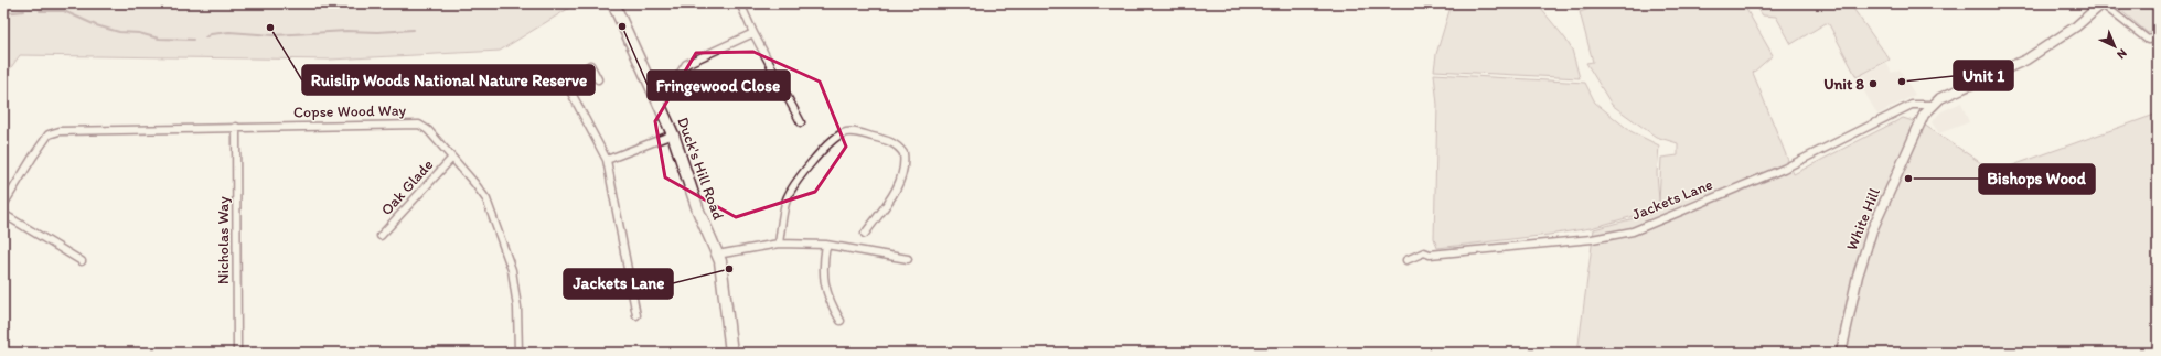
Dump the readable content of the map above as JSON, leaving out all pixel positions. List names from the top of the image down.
{
  "streets": {
    "main road": ["Duck's Hill Road"],
    "street": [
      "Copse Wood Way",
      "Oak Glade",
      "Jackets Lane",
      "White Hill",
      "Nicholas Way"
    ]
  },
  "crossings": [
    ["Copse Wood Way", "Oak Glade"],
    ["Copse Wood Way", "Nicholas Way"],
    ["Jackets Lane", "White Hill"]
  ],
  "places": [
    "Fringewood Close",
    "Ruislip Woods National Nature Reserve",
    "Unit 1",
    "Unit 8",
    "Bishops Wood",
    "Jackets Lane"
  ],
  "north": "bottom right"
}
